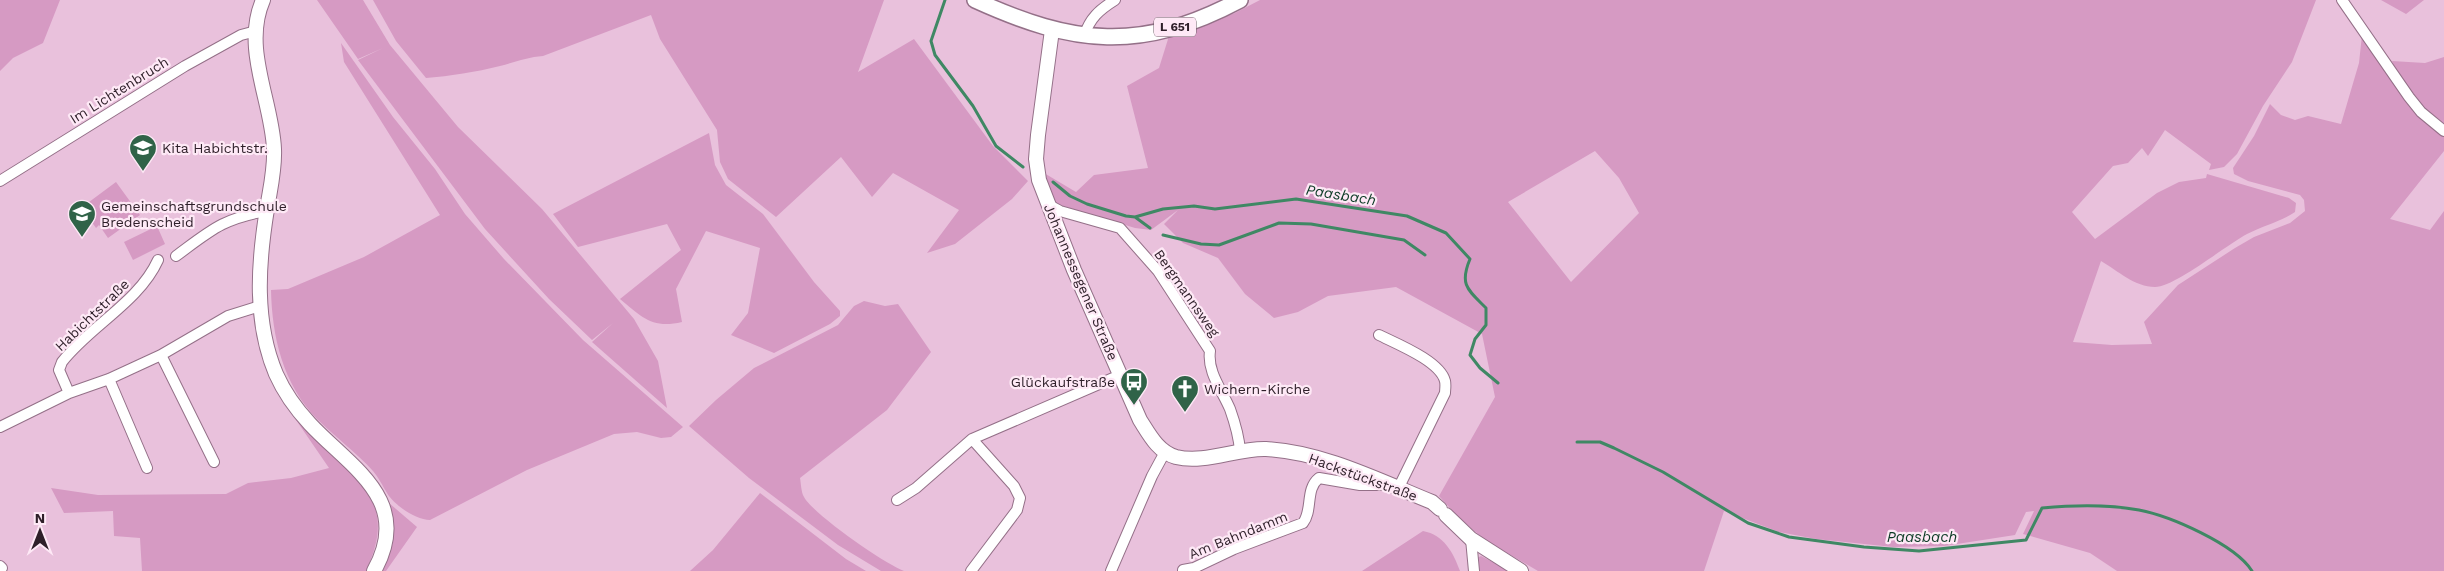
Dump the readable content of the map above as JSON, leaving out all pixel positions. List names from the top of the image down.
{
  "streets": {
    "main road": ["L 651"],
    "street": [
      "Im Lichtenbruch",
      "Johannessegener Straße",
      "Bergmannsweg",
      "Habichtstraße",
      "Hackstückstraße",
      "Am Bahndamm"
    ]
  },
  "crossings": [
    ["L 651", "Johannessegener Straße"],
    ["Johannessegener Straße", "Bergmannsweg"],
    ["Johannessegener Straße", "Hackstückstraße"],
    ["Bergmannsweg", "Hackstückstraße"],
    ["Hackstückstraße", "Am Bahndamm"]
  ],
  "water": ["Paasbach"],
  "places": {
    "school or university": ["Kita Habichtstr.", "Gemeinschaftsgrundschule Bredenscheid"],
    "bus stop": ["Glückaufstraße"],
    "church": ["Wichern-Kirche"]
  },
  "north": "top"
}
